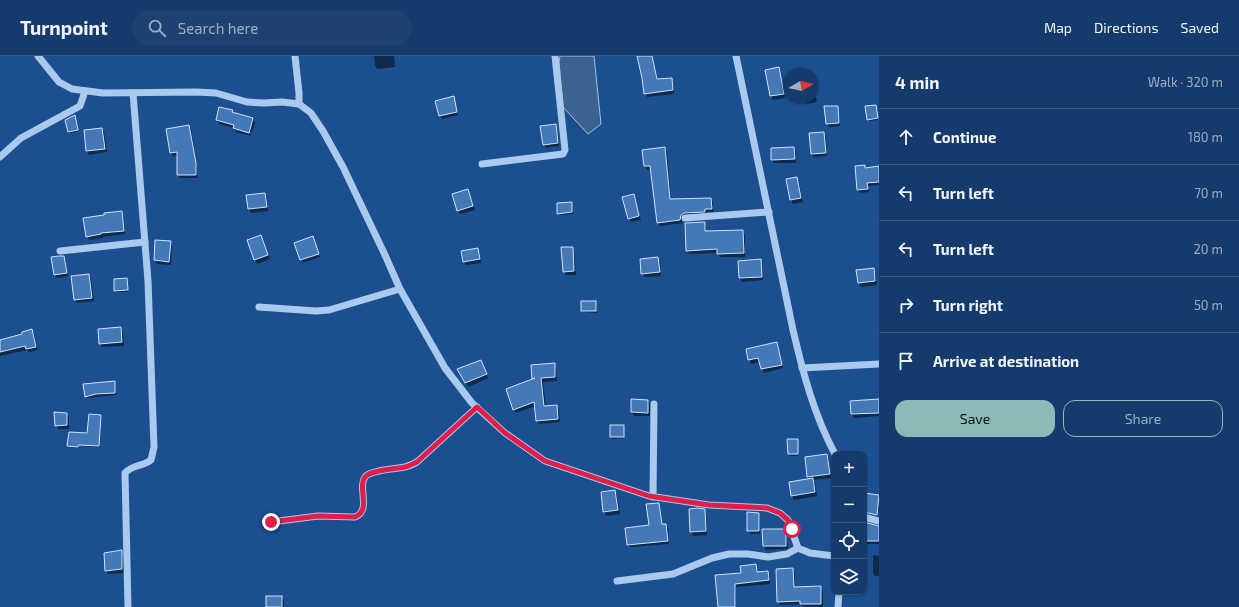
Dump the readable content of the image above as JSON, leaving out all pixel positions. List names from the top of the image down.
{
  "north": "right",
  "page": {
    "header": "Turnpoint",
    "search": "Search here",
    "nav": ["Map", "Directions", "Saved"],
    "heading": ["4 min", "Walk · 320 m"],
    "list": [
      ["Continue", "180 m"],
      ["Turn left", "70 m"],
      ["Turn left", "20 m"],
      ["Turn right", "50 m"],
      "Arrive at destination"
    ],
    "buttons": ["Save", "Share"],
    "map_buttons": ["+", "−"]
  }
}
